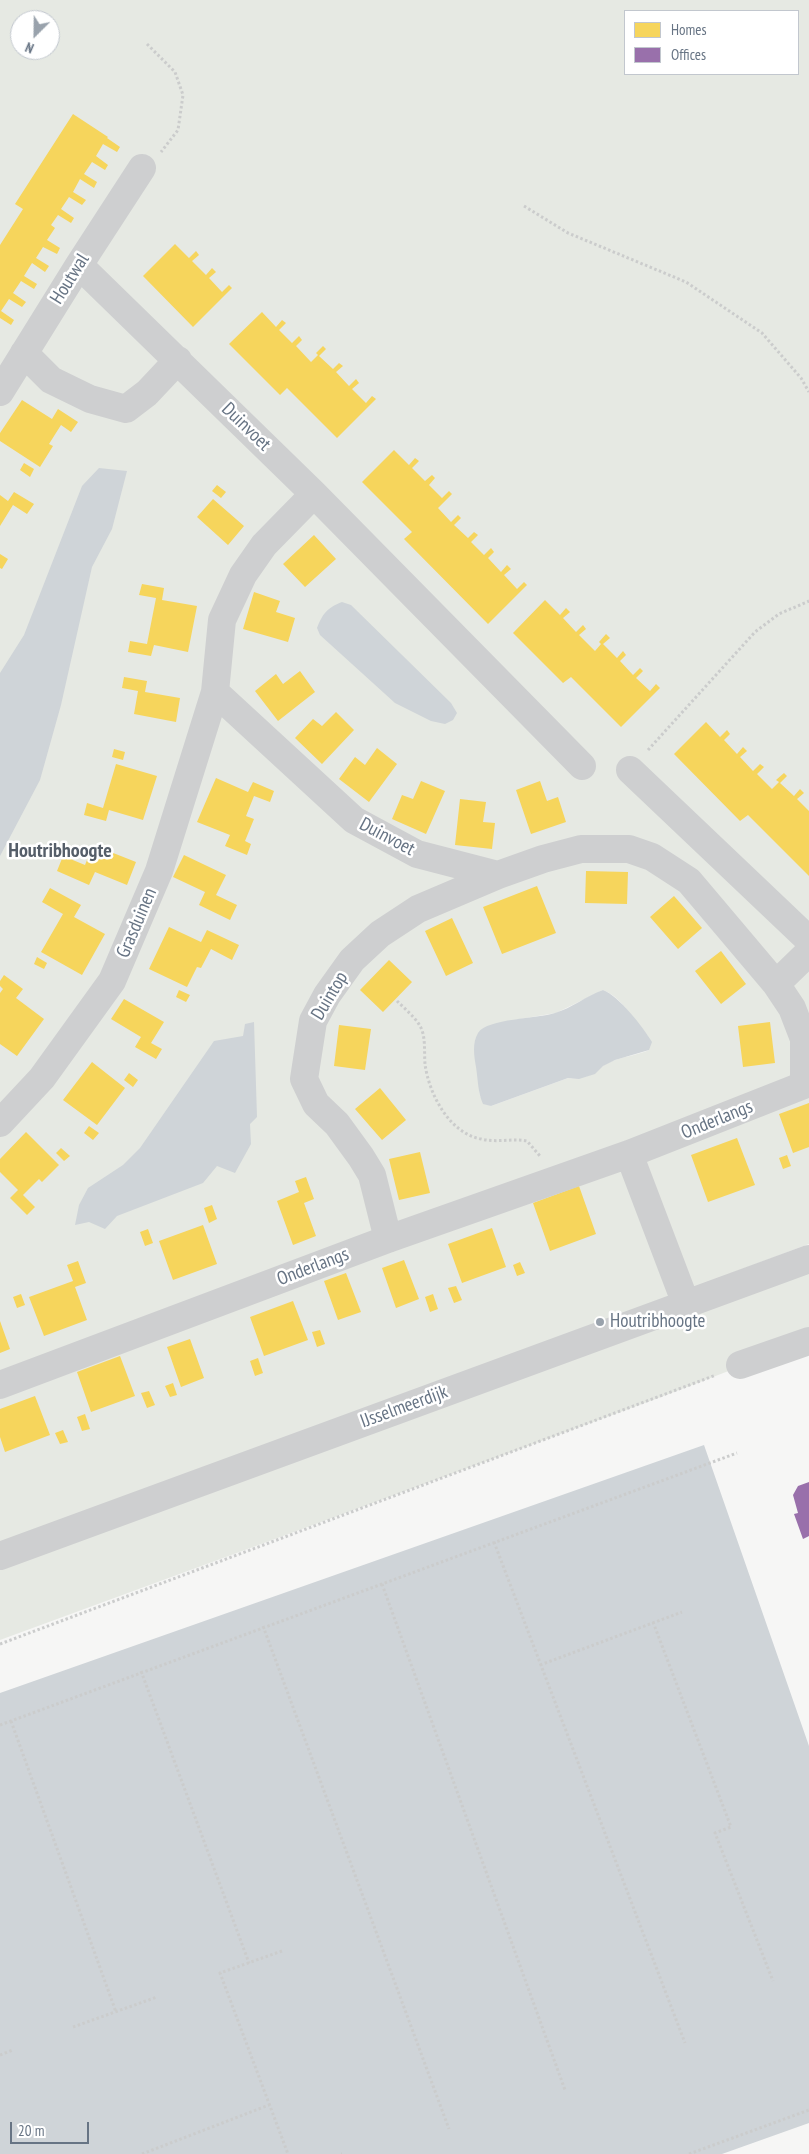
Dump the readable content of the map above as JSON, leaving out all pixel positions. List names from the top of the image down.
{
  "streets": {
    "street": [
      "Houtwal",
      "Duinvoet",
      "Grasduinen",
      "Duintop",
      "Onderlangs",
      "IJsselmeerdijk"
    ]
  },
  "crossings": [
    ["Houtwal", "Duinvoet"],
    ["Duinvoet", "Grasduinen"],
    ["Duinvoet", "Duintop"],
    ["Duintop", "Onderlangs"]
  ],
  "districts": ["Houtribhoogte"],
  "places": ["Houtribhoogte"],
  "legend": ["Homes", "Offices"],
  "scale_bar": "20 m",
  "north": "bottom left"
}
